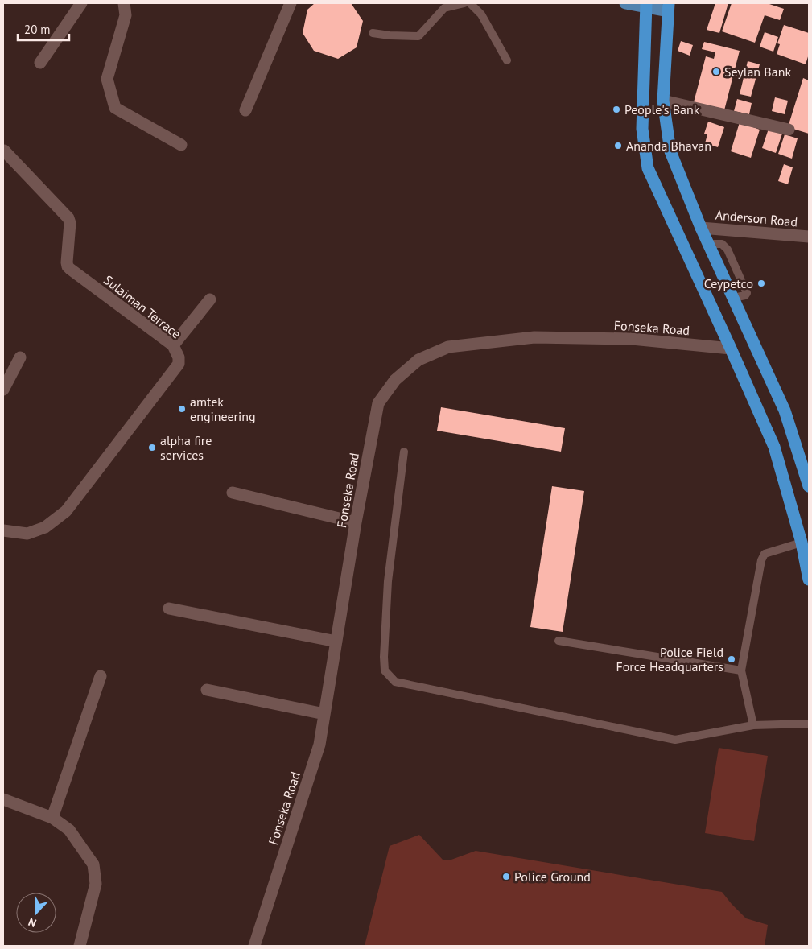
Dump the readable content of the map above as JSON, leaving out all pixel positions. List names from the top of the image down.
{
  "streets": {
    "street": ["Anderson Road", "Sulaiman Terrace", "Fonseka Road"]
  },
  "places": [
    "Seylan Bank",
    "People's Bank",
    "Ananda Bhavan",
    "Ceypetco",
    "amtek engineering",
    "alpha fire services",
    "Police Field Force Headquarters",
    "Police Ground"
  ],
  "scale_bar": "20 m",
  "north": "bottom"
}
